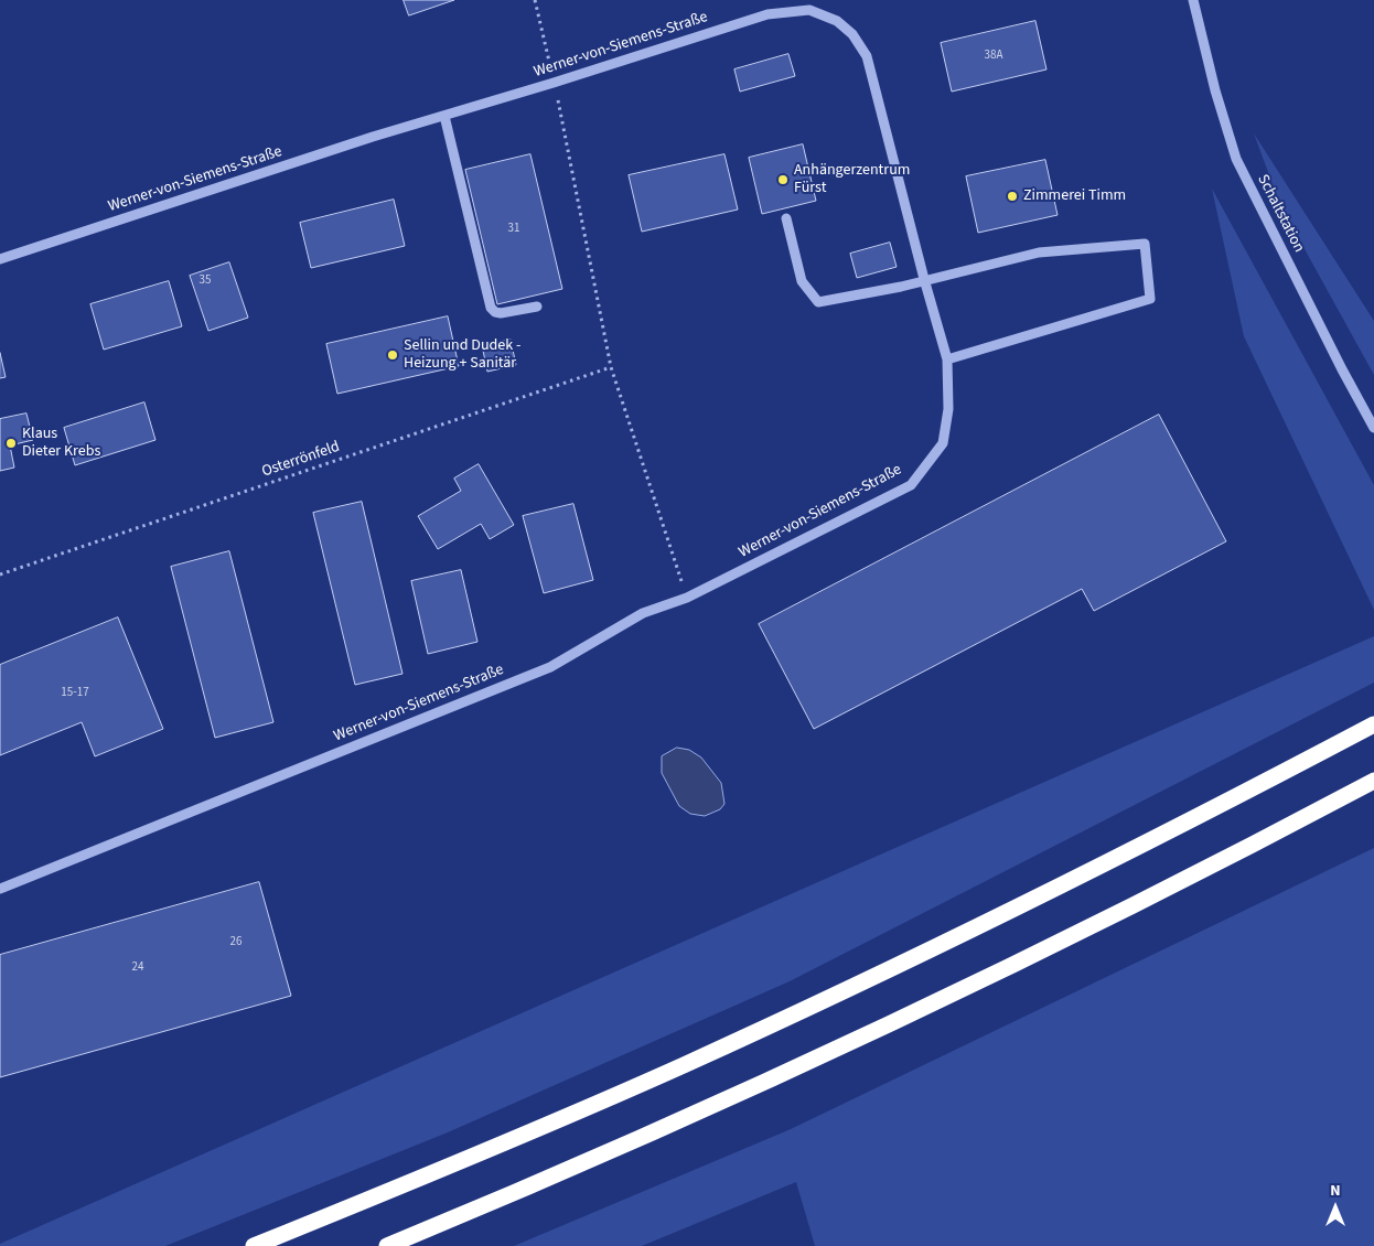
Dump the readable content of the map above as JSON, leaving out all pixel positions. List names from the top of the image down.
{
  "streets": {
    "street": ["Werner-von-Siemens-Straße", "Schaltstation"],
    "path": ["Osterrönfeld"]
  },
  "places": [
    "Anhängerzentrum Fürst",
    "Zimmerei Timm",
    "Sellin und Dudek - Heizung + Sanitär",
    "Klaus Dieter Krebs"
  ],
  "house_numbers": [
    "38A",
    "31",
    "35",
    "15-17",
    "26",
    "24"
  ],
  "north": "top"
}
